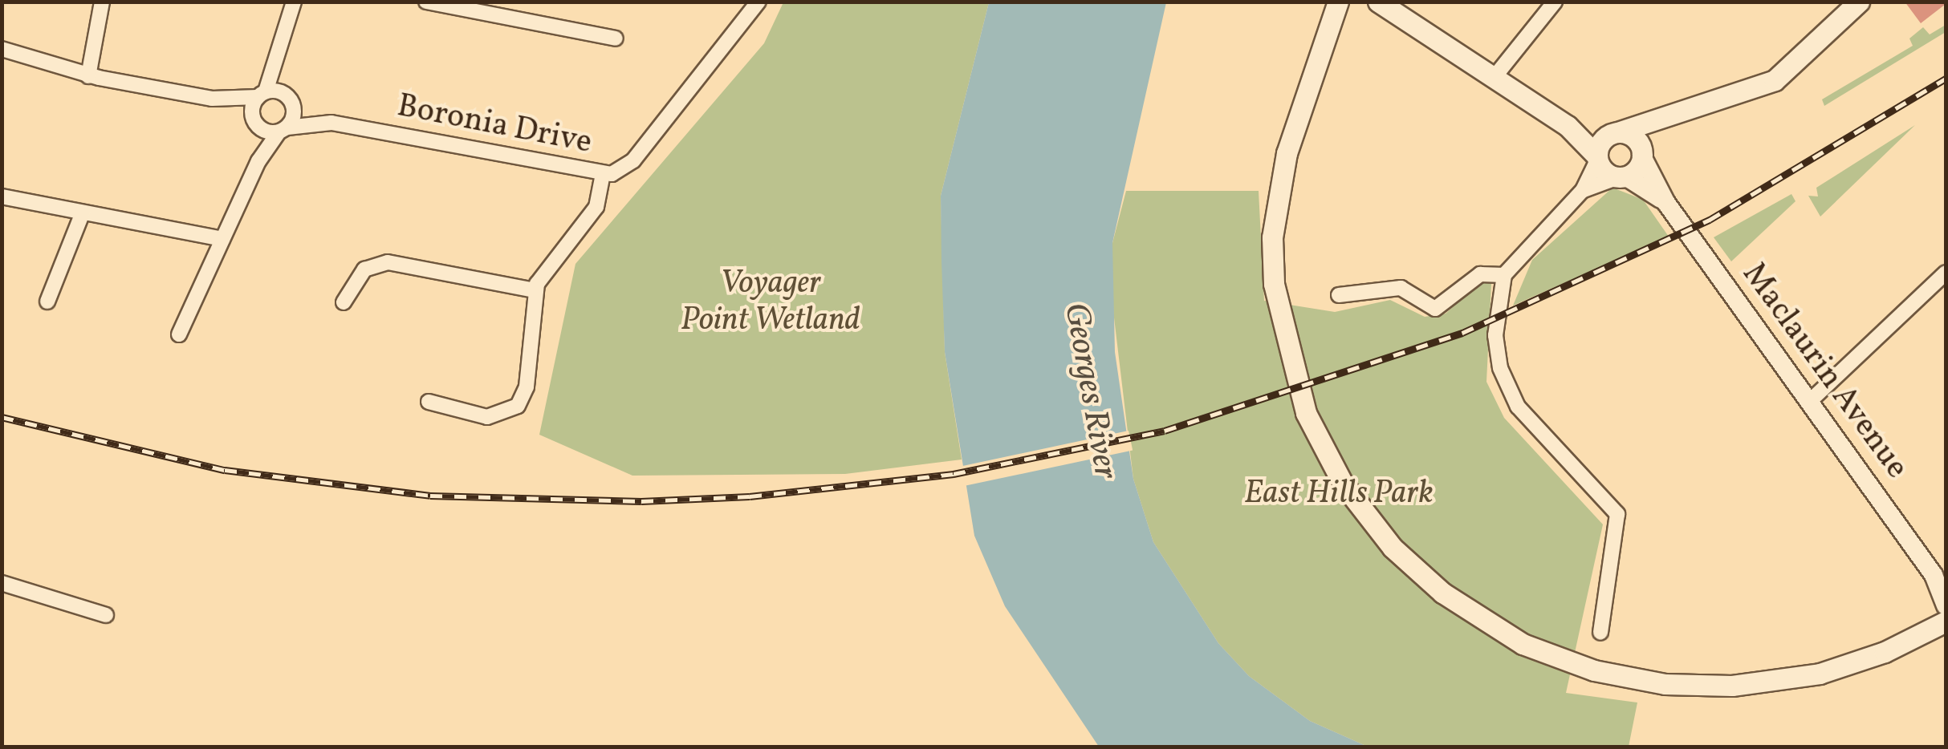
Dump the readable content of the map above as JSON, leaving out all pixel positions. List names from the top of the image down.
{
  "streets": {
    "street": ["Boronia Drive", "Maclaurin Avenue"]
  },
  "water": ["Georges River"],
  "parks": ["Voyager Point Wetland", "East Hills Park"]
}
